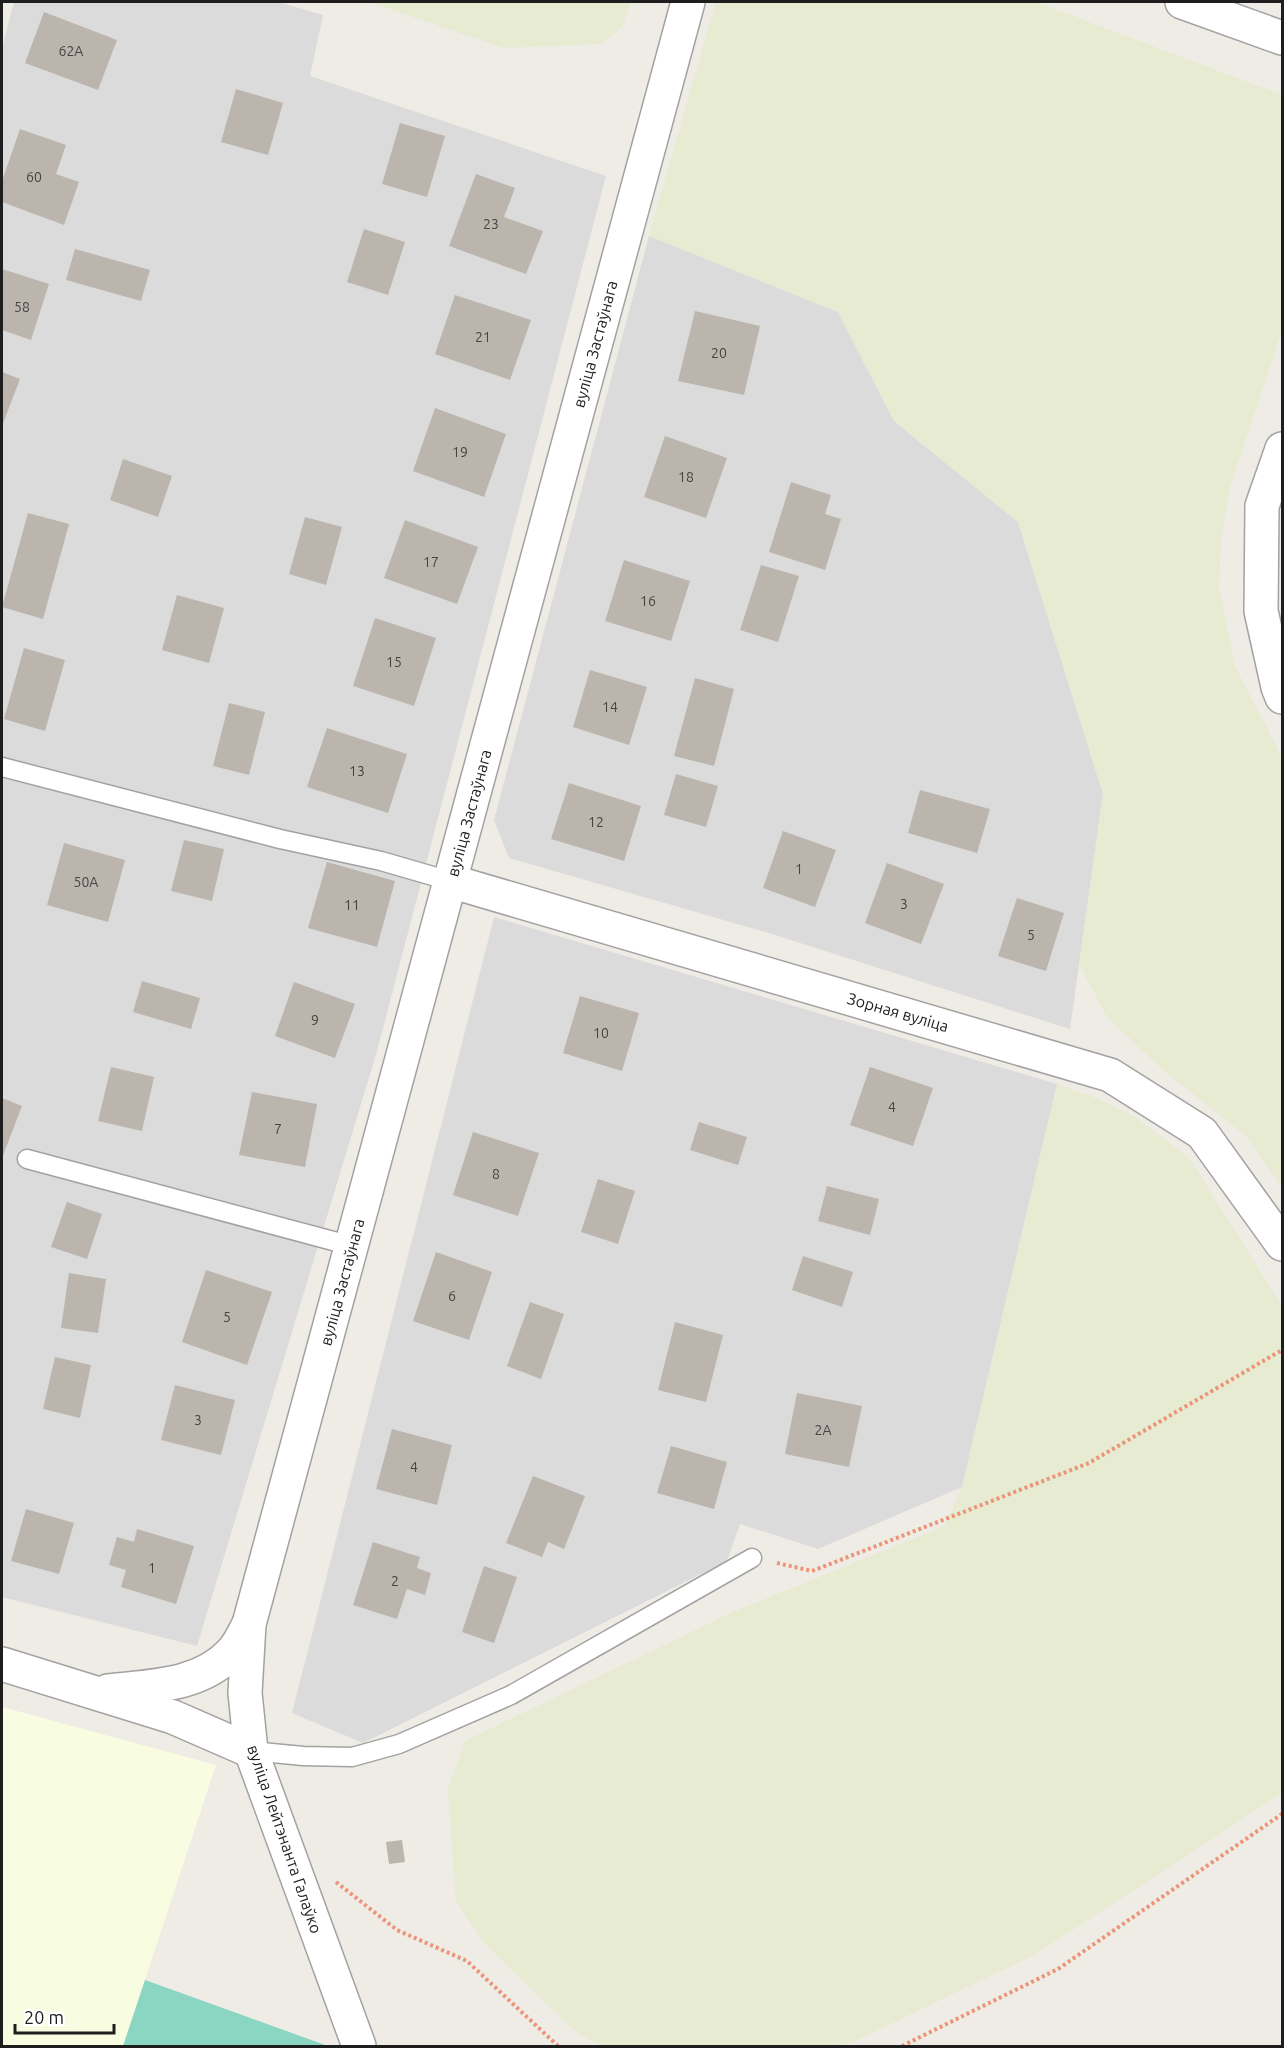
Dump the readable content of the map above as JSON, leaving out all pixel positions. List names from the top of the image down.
{
  "streets": {
    "street": ["вуліца Застаўнага", "Зорная вуліца", "вуліца Лейтэнанта Галаўко"]
  },
  "crossings": [
    ["вуліца Застаўнага", "Зорная вуліца"],
    ["вуліца Застаўнага", "вуліца Лейтэнанта Галаўко"]
  ],
  "house_numbers": [
    "62А",
    "60",
    "23",
    "58",
    "21",
    "20",
    "19",
    "18",
    "17",
    "16",
    "15",
    "14",
    "13",
    "12",
    "1",
    "50А",
    "3",
    "11",
    "5",
    "9",
    "10",
    "4",
    "7",
    "8",
    "6",
    "5",
    "3",
    "2А",
    "4",
    "1",
    "2"
  ],
  "scale_bar": "20 m"
}
